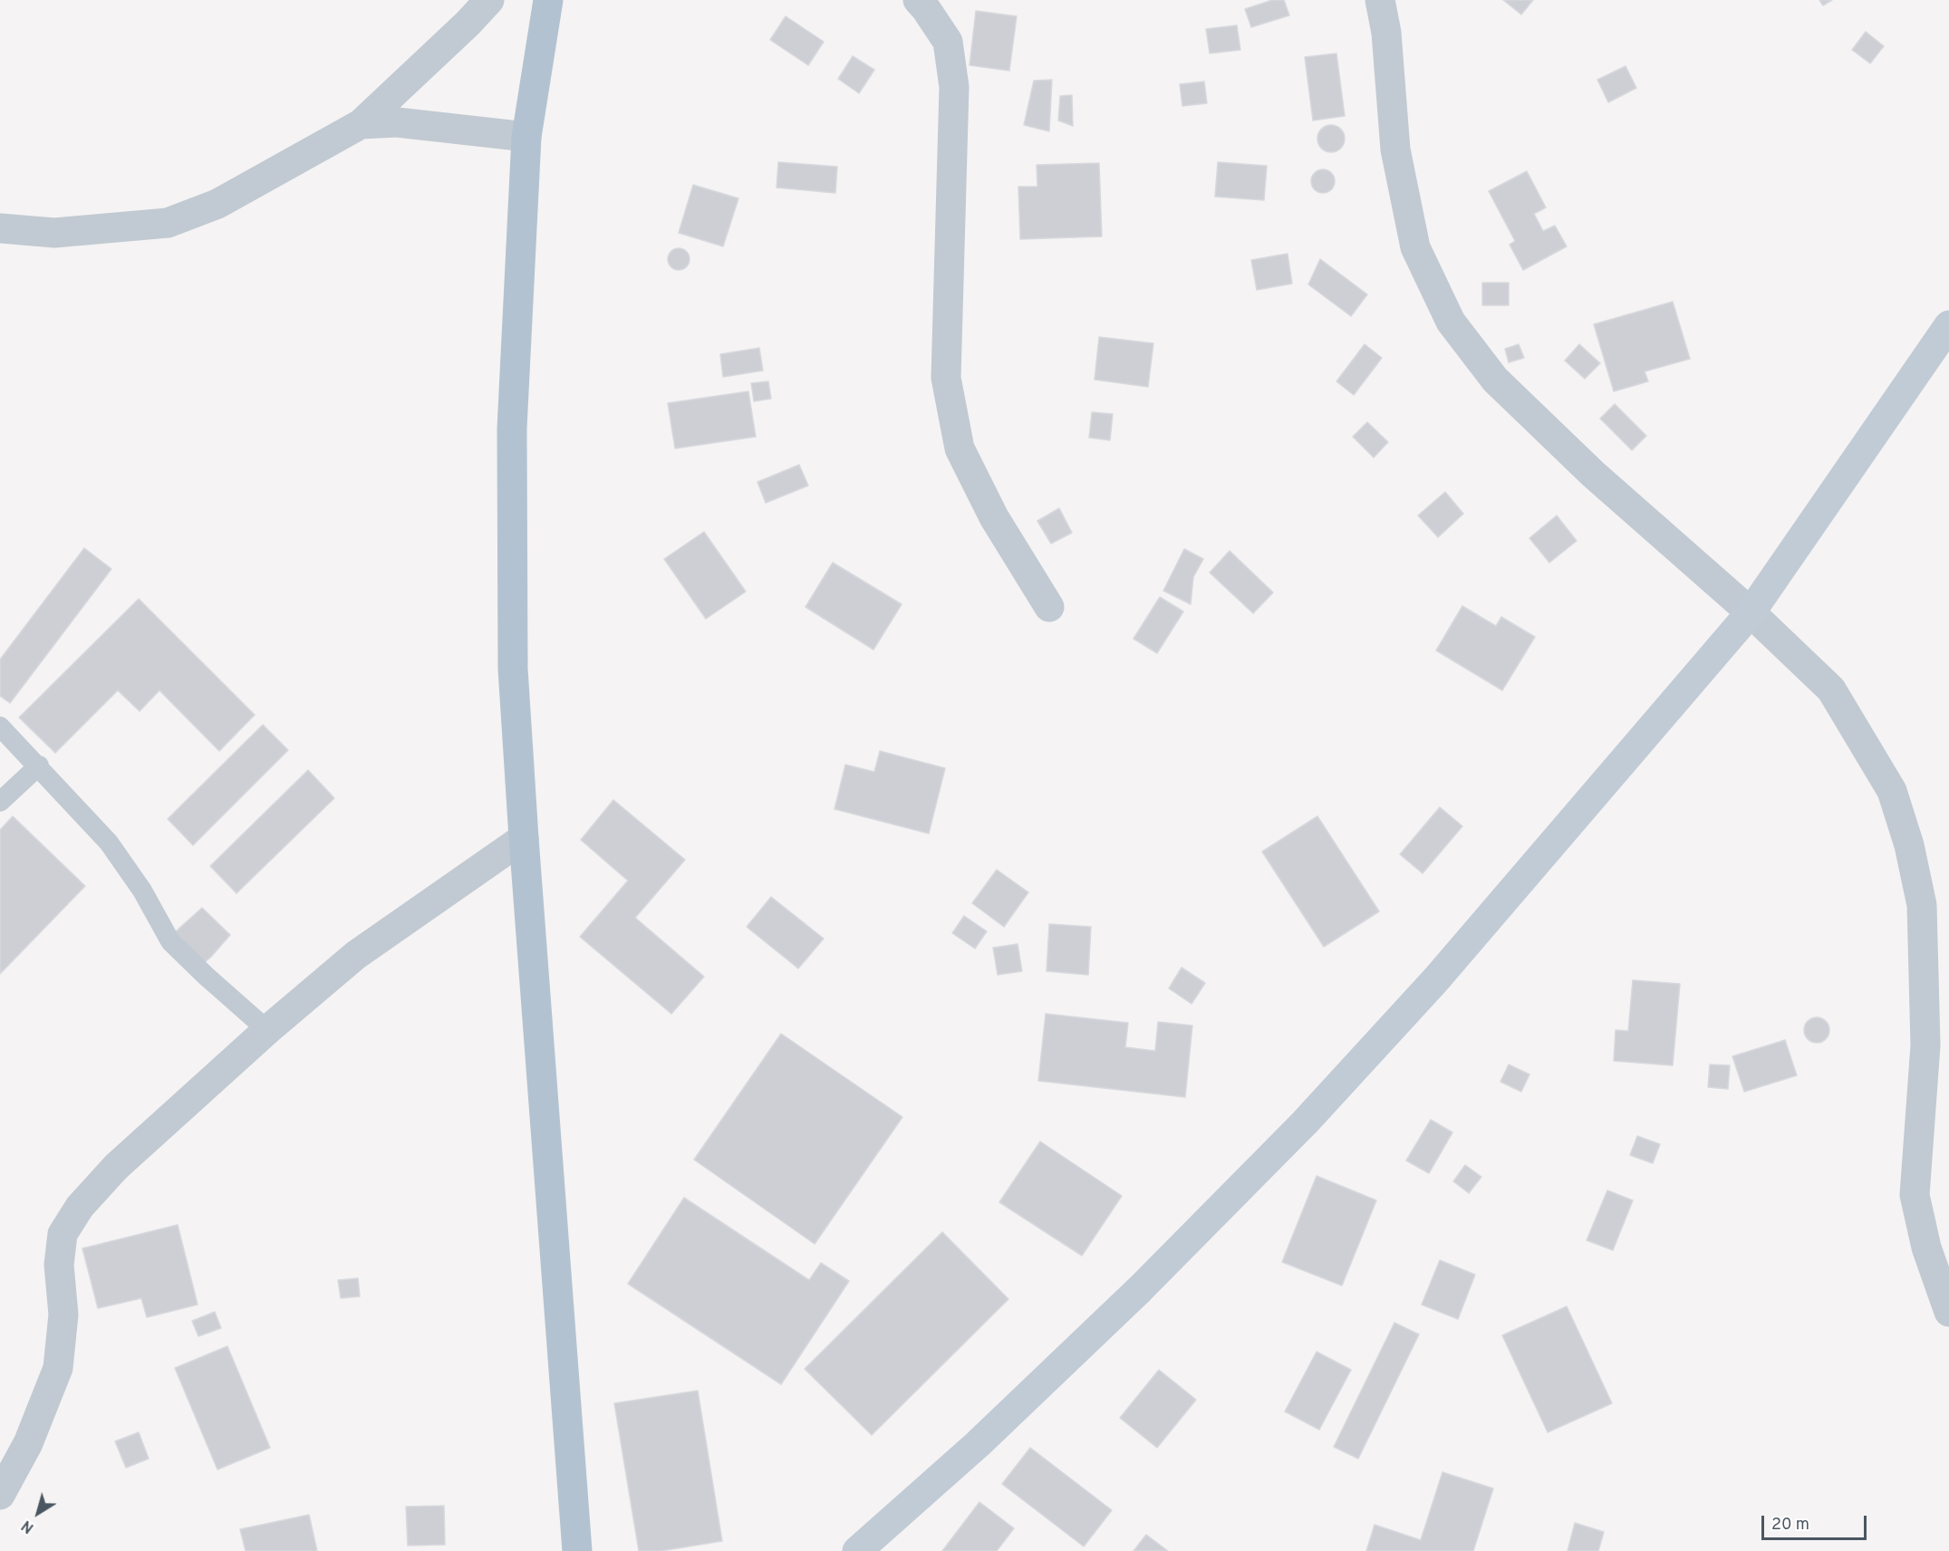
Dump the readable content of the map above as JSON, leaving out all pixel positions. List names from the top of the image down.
{
  "scale_bar": "20 m",
  "north": "bottom left"
}
